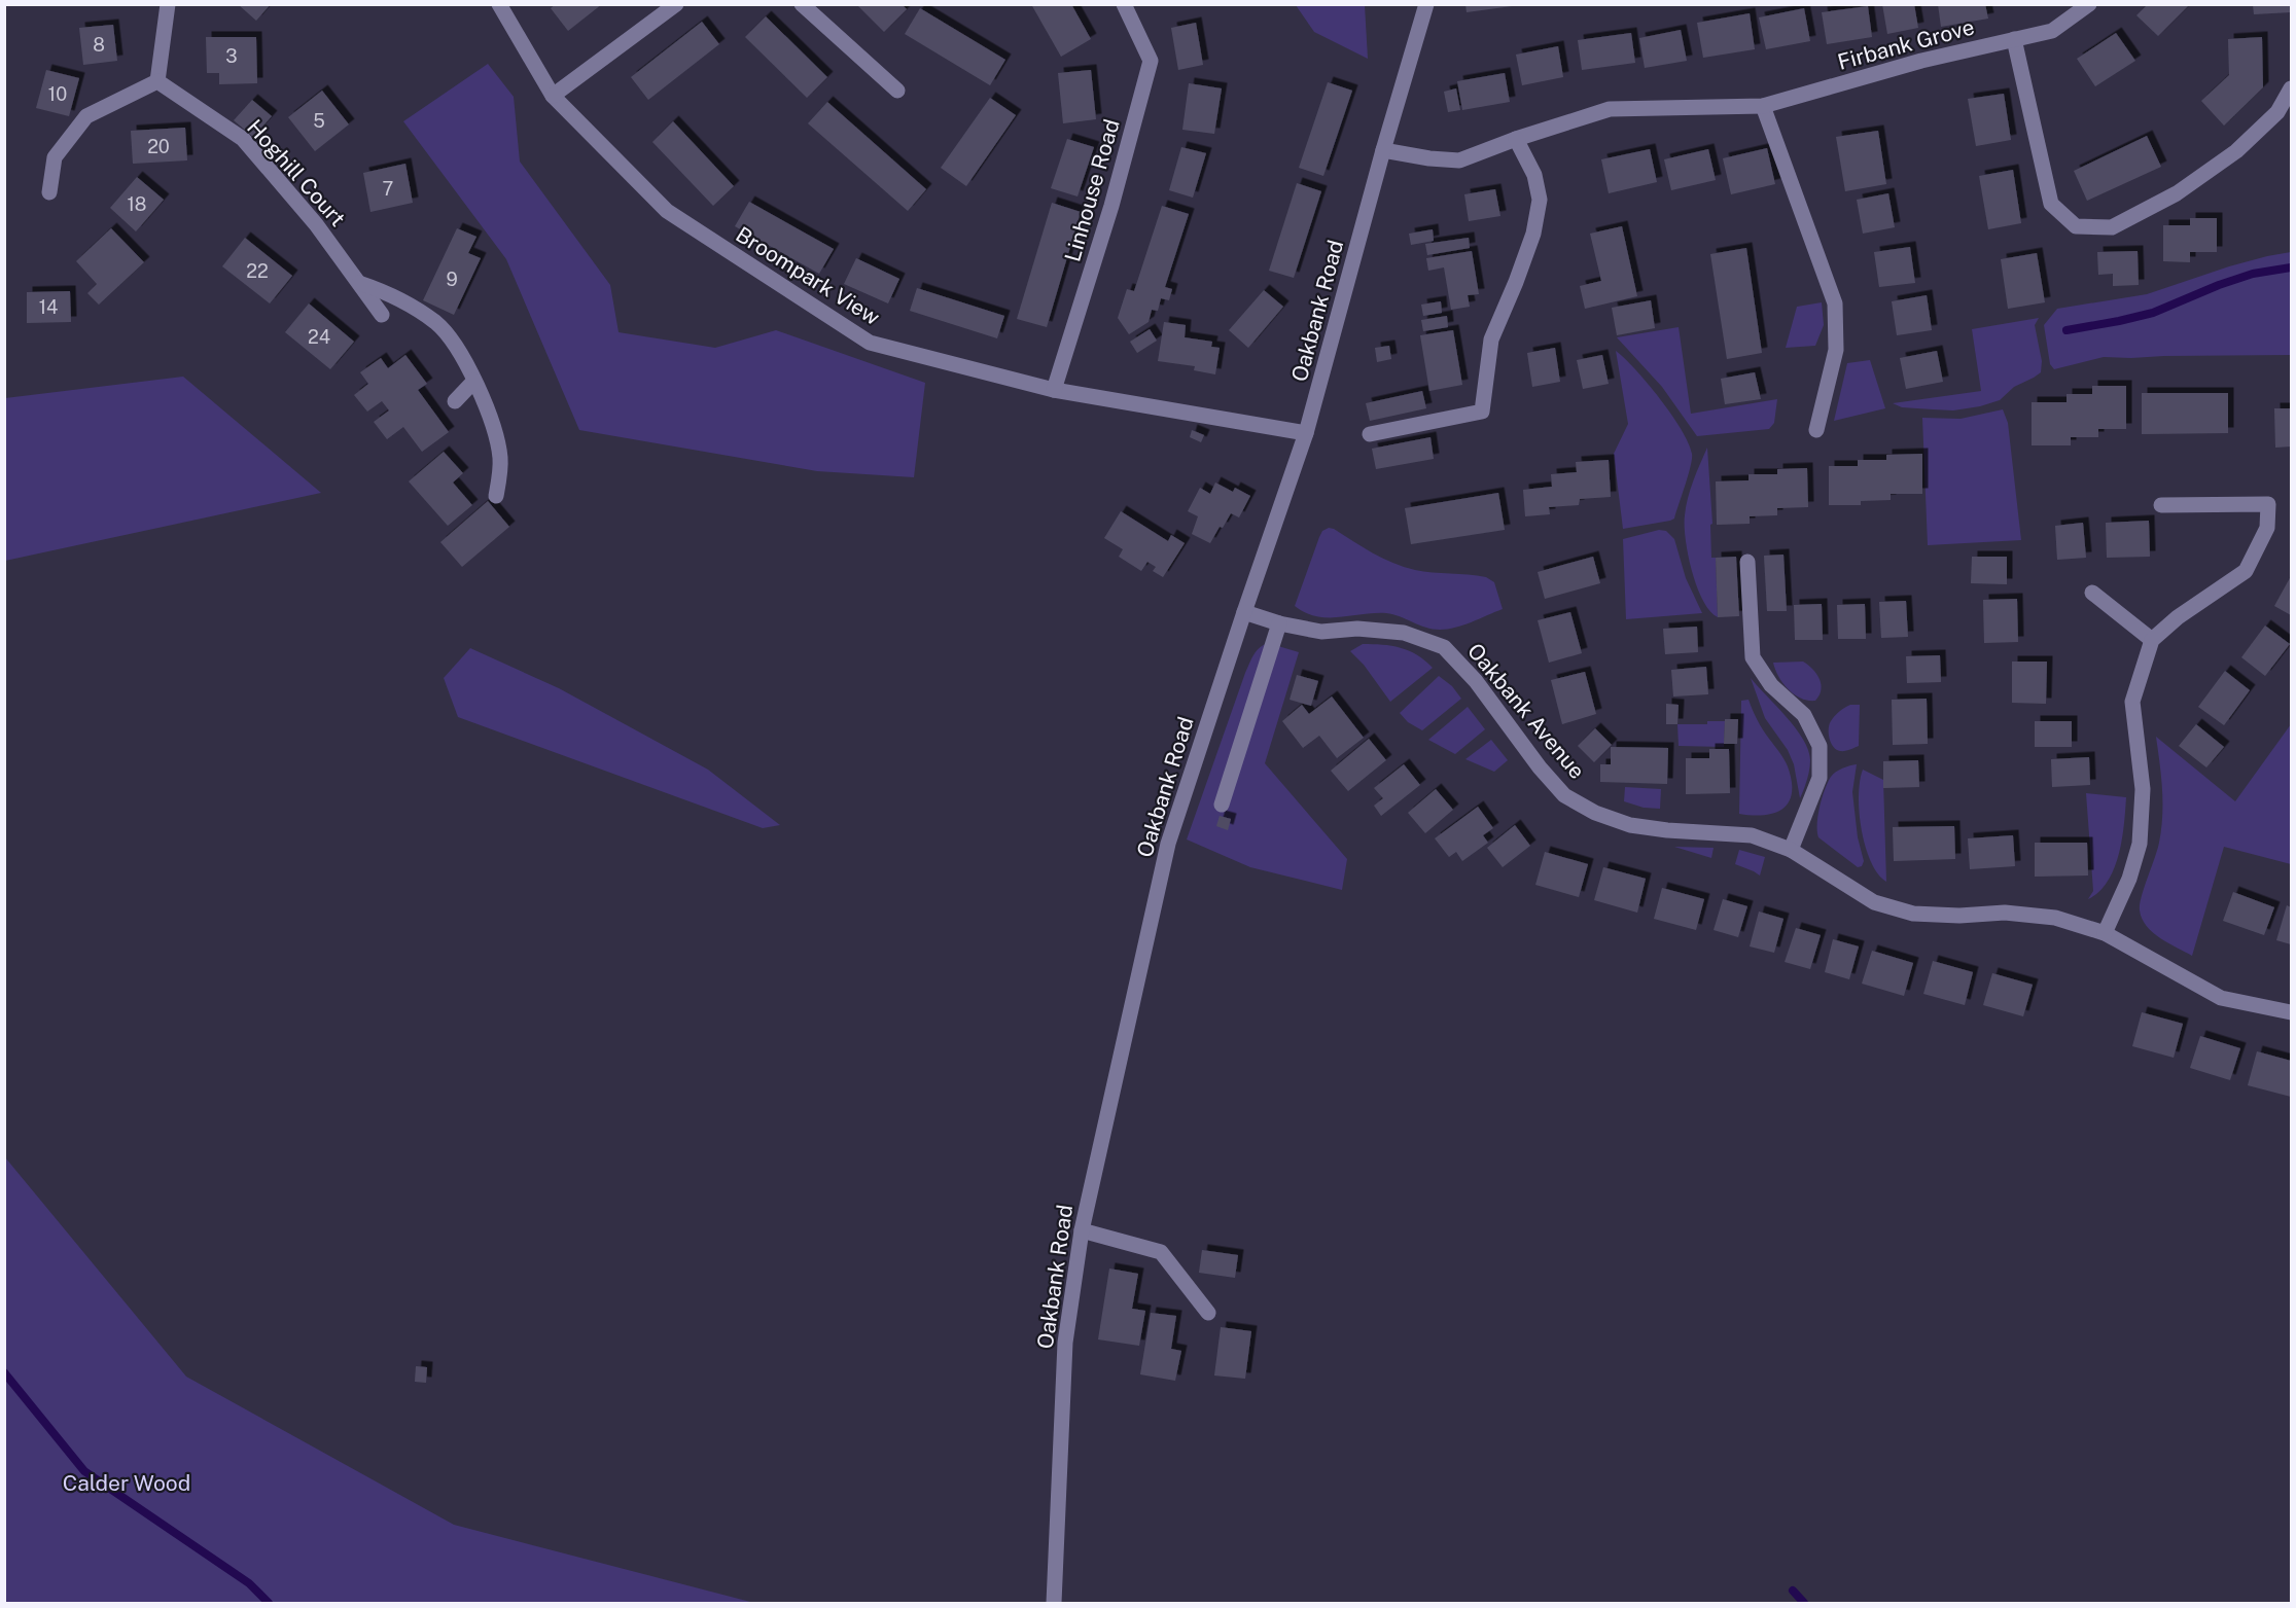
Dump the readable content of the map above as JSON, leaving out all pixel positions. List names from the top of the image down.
{
  "streets": {
    "street": [
      "Firbank Grove",
      "Hoghill Court",
      "Linhouse Road",
      "Broompark View",
      "Oakbank Road",
      "Oakbank Avenue"
    ]
  },
  "crossings": [
    ["Firbank Grove", "Oakbank Road"],
    ["Linhouse Road", "Broompark View"],
    ["Broompark View", "Oakbank Road"],
    ["Oakbank Road", "Oakbank Avenue"]
  ],
  "parks": ["Calder Wood"],
  "house_numbers": [
    "8",
    "3",
    "10",
    "5",
    "20",
    "7",
    "18",
    "22",
    "9",
    "14",
    "24"
  ]
}
